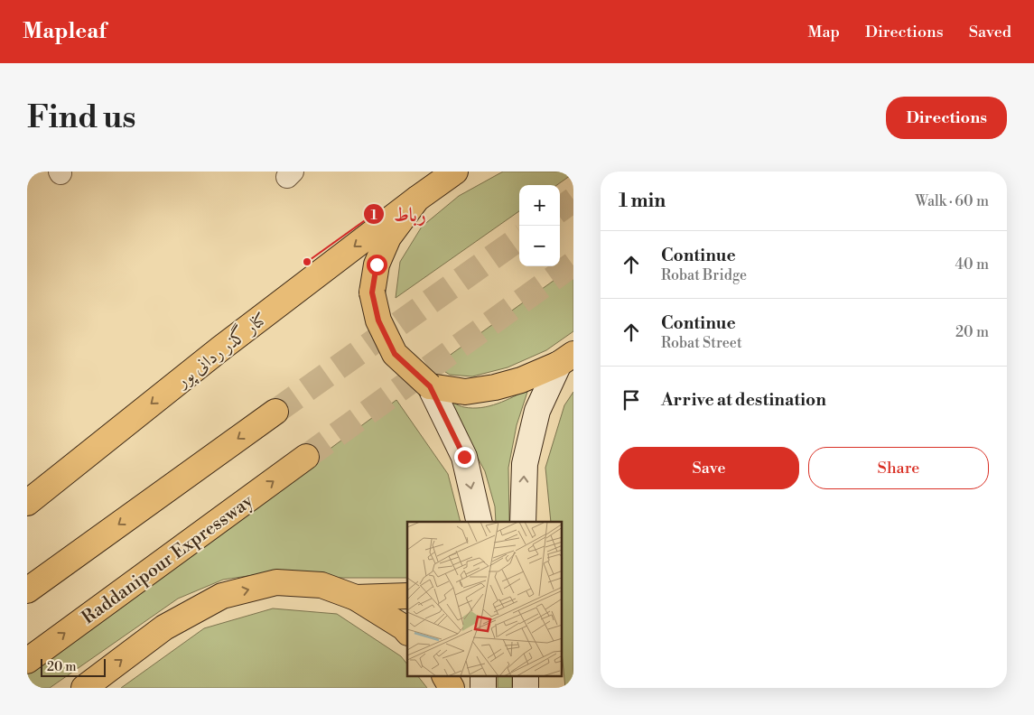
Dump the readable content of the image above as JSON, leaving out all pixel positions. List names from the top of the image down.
{
  "streets": {
    "main road": ["کنار گذر ردانی پور", "Raddanipour Expressway"]
  },
  "places": ["رباط"],
  "scale_bar": "20 m",
  "page": {
    "header": "Mapleaf",
    "nav": ["Map", "Directions", "Saved"],
    "buttons": [
      "Directions",
      ["Save", "Share"]
    ],
    "title": "Find us",
    "heading": ["1 min", "Walk · 60 m"],
    "map_buttons": ["+", "−"],
    "list": [
      ["Continue", "Robat Bridge", "40 m"],
      ["Continue", "Robat Street", "20 m"],
      "Arrive at destination"
    ],
    "scale": "20 m"
  }
}
